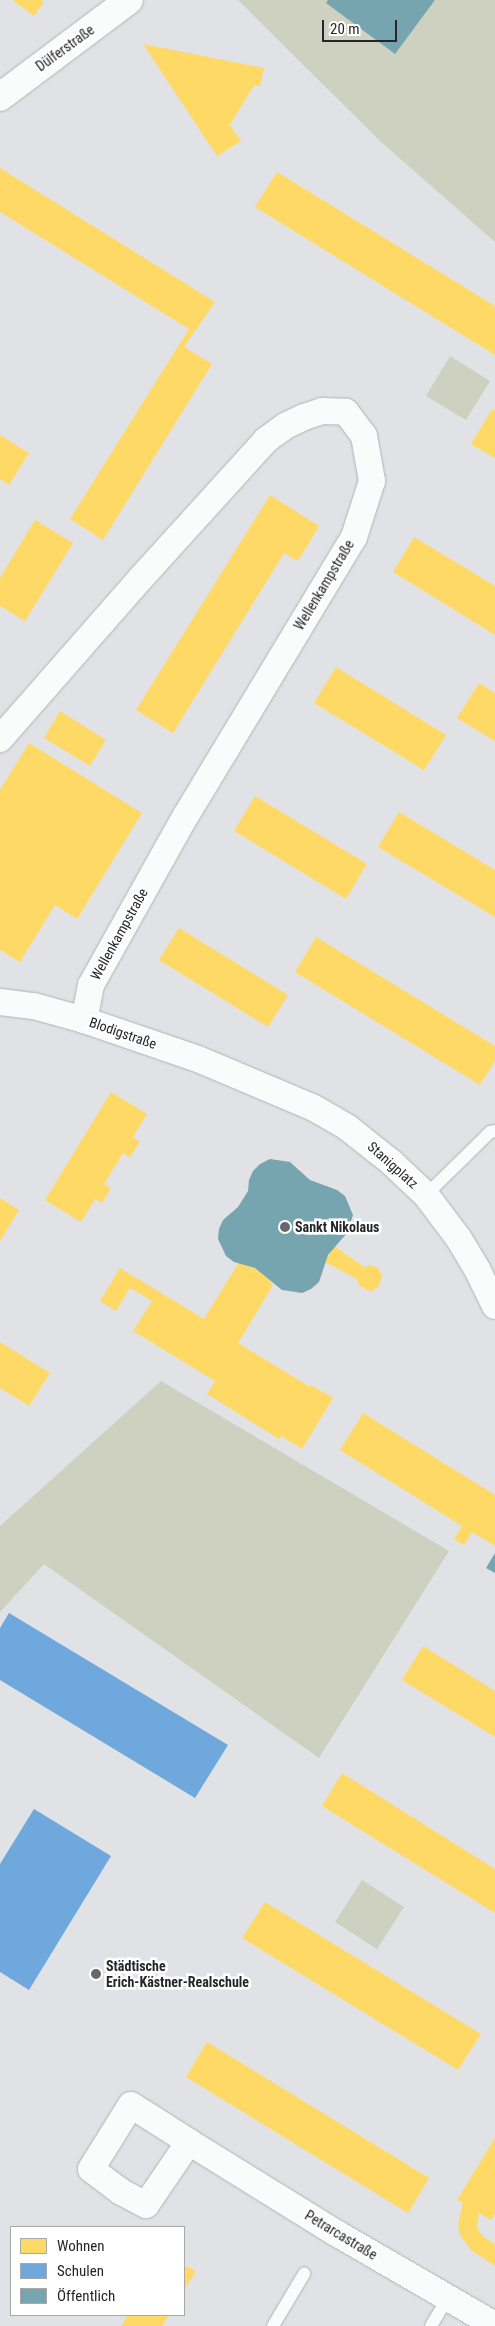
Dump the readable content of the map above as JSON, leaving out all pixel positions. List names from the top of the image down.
{
  "streets": {
    "main road": ["Dülferstraße"],
    "street": [
      "Wellenkampstraße",
      "Blodigstraße",
      "Stanigplatz",
      "Petrarcastraße"
    ]
  },
  "crossings": [
    ["Wellenkampstraße", "Blodigstraße"],
    ["Blodigstraße", "Stanigplatz"]
  ],
  "places": ["Sankt Nikolaus", "Städtische Erich-Kästner-Realschule"],
  "legend": ["Wohnen", "Schulen", "Öffentlich"],
  "scale_bar": "20 m"
}
